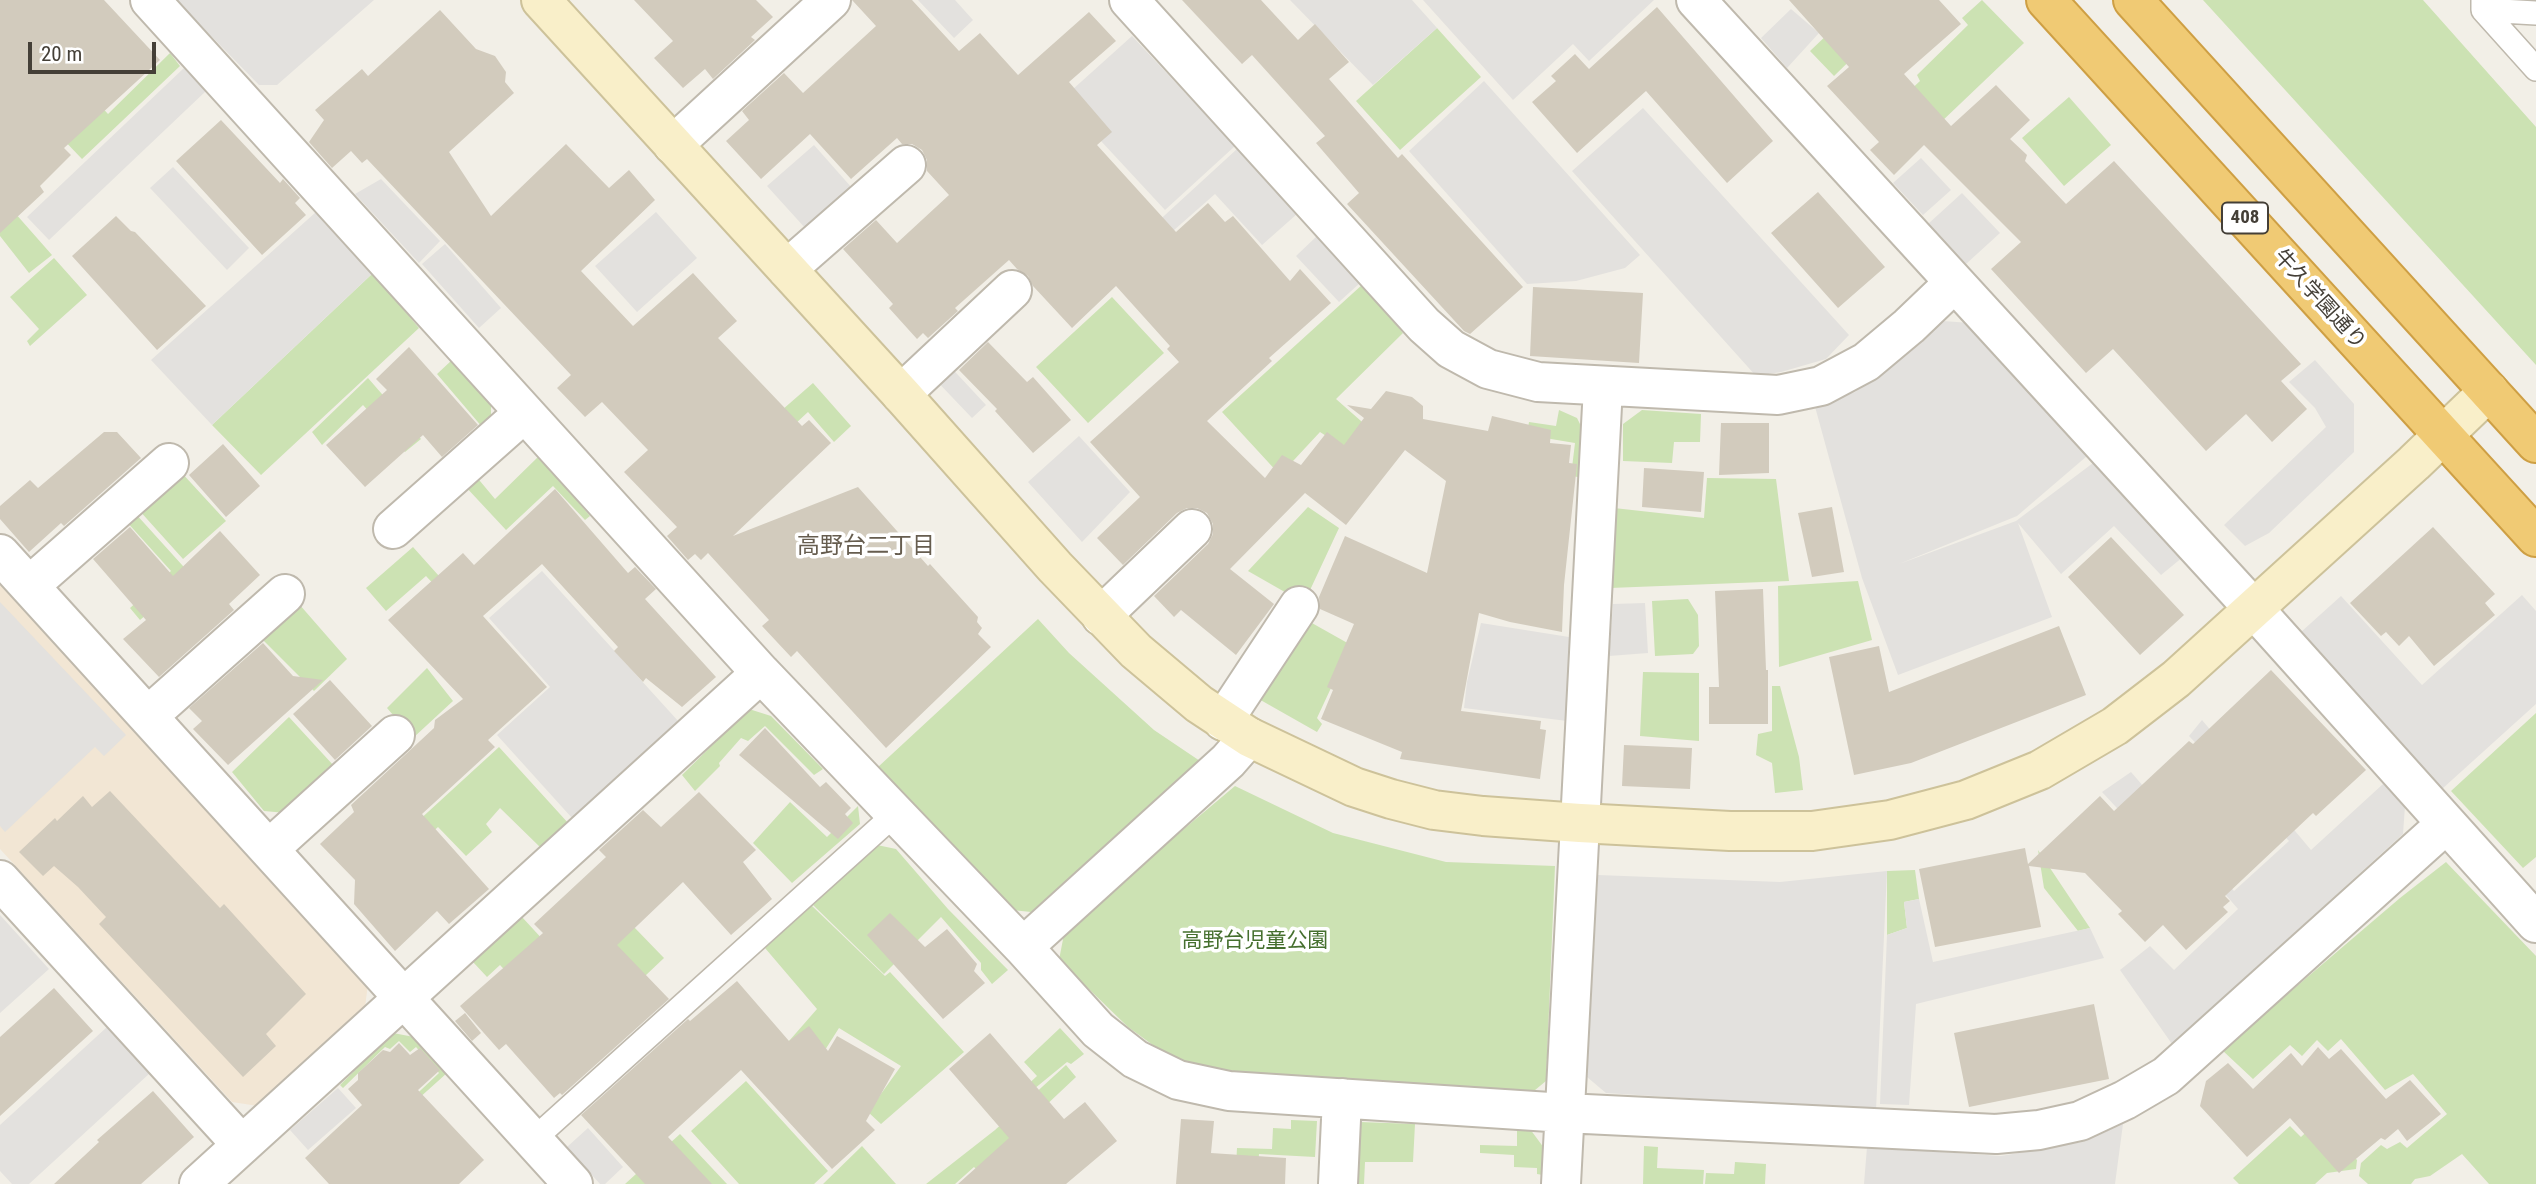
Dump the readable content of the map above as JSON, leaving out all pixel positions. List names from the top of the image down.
{
  "streets": {
    "highway": ["408", "牛久学園通り"]
  },
  "districts": ["高野台二丁目"],
  "parks": ["高野台児童公園"],
  "scale_bar": "20 m"
}
